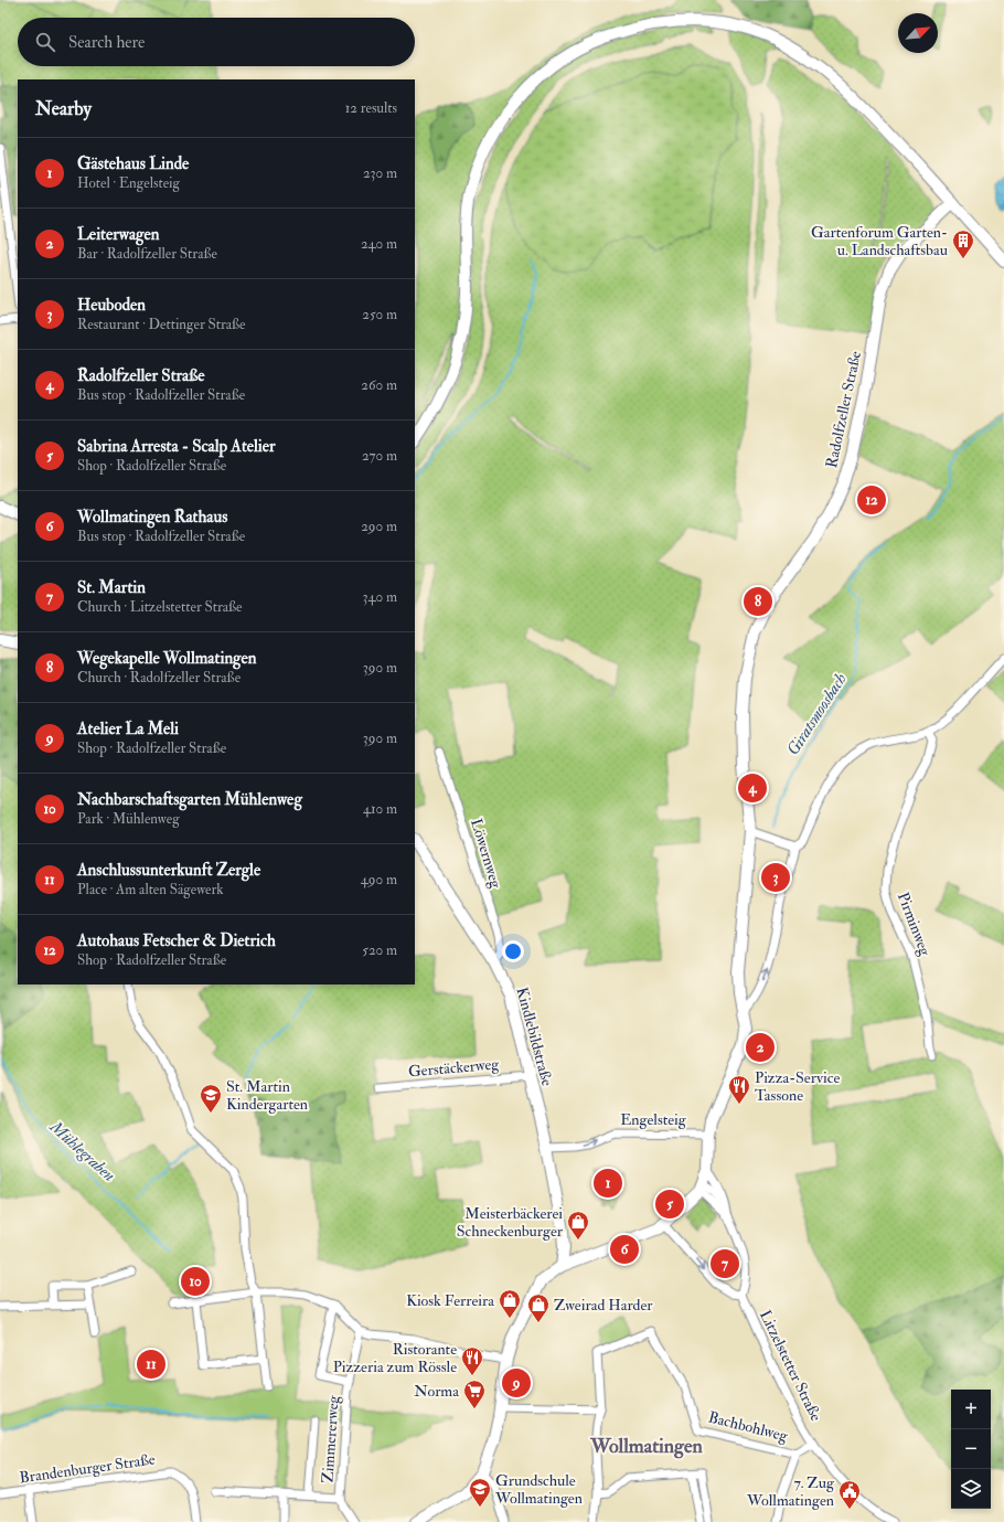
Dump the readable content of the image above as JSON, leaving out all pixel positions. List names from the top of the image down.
{
  "streets": {
    "main road": ["Radolfzeller Straße", "Kindlebildstraße"],
    "street": [
      "Löwernweg",
      "Pirminweg",
      "Gerstäckerweg",
      "Engelsteig",
      "Litzelstetter Straße",
      "Bachbohlweg",
      "Zimmererweg",
      "Brandenburger Straße"
    ]
  },
  "crossings": [
    ["Radolfzeller Straße", "Kindlebildstraße"],
    ["Radolfzeller Straße", "Engelsteig"],
    ["Löwernweg", "Kindlebildstraße"],
    ["Kindlebildstraße", "Gerstäckerweg"],
    ["Kindlebildstraße", "Engelsteig"]
  ],
  "one_way": ["Engelsteig"],
  "districts": ["Wollmatingen"],
  "water": ["Giratsmoosbach", "Mühlegraben"],
  "places": {
    "building": ["Gartenforum Garten- u. Landschaftsbau"],
    "restaurant": ["Pizza-Service Tassone", "Ristorante Pizzeria zum Rössle"],
    "school or university": ["St. Martin Kindergarten", "Grundschule Wollmatingen"],
    "shop": ["Meisterbäckerei Schneckenburger", "Kiosk Ferreira", "Zweirad Harder"],
    "supermarket": ["Norma"],
    "public building": ["7. Zug Wollmatingen"]
  },
  "north": "top right",
  "page": {
    "search": "Search here",
    "heading": ["Nearby", "12 results"],
    "list": [
      {
        "mark": "1",
        "name": "Gästehaus Linde",
        "note": "Hotel · Engelsteig",
        "value": "230 m"
      },
      {
        "mark": "2",
        "name": "Leiterwagen",
        "note": "Bar · Radolfzeller Straße",
        "value": "240 m"
      },
      {
        "mark": "3",
        "name": "Heuboden",
        "note": "Restaurant · Dettinger Straße",
        "value": "250 m"
      },
      {
        "mark": "4",
        "name": "Radolfzeller Straße",
        "note": "Bus stop · Radolfzeller Straße",
        "value": "260 m"
      },
      {
        "mark": "5",
        "name": "Sabrina Arresta - Scalp Atelier",
        "note": "Shop · Radolfzeller Straße",
        "value": "270 m"
      },
      {
        "mark": "6",
        "name": "Wollmatingen Rathaus",
        "note": "Bus stop · Radolfzeller Straße",
        "value": "290 m"
      },
      {
        "mark": "7",
        "name": "St. Martin",
        "note": "Church · Litzelstetter Straße",
        "value": "340 m"
      },
      {
        "mark": "8",
        "name": "Wegekapelle Wollmatingen",
        "note": "Church · Radolfzeller Straße",
        "value": "390 m"
      },
      {
        "mark": "9",
        "name": "Atelier La Meli",
        "note": "Shop · Radolfzeller Straße",
        "value": "390 m"
      },
      {
        "mark": "10",
        "name": "Nachbarschaftsgarten Mühlenweg",
        "note": "Park · Mühlenweg",
        "value": "410 m"
      },
      {
        "mark": "11",
        "name": "Anschlussunterkunft Zergle",
        "note": "Place · Am alten Sägewerk",
        "value": "490 m"
      },
      {
        "mark": "12",
        "name": "Autohaus Fetscher & Dietrich",
        "note": "Shop · Radolfzeller Straße",
        "value": "520 m"
      }
    ],
    "pins": [
      "12",
      "8",
      "4",
      "3",
      "2",
      "1",
      "5",
      "6",
      "7",
      "10",
      "11",
      "9"
    ],
    "map_buttons": ["+", "−"]
  }
}
